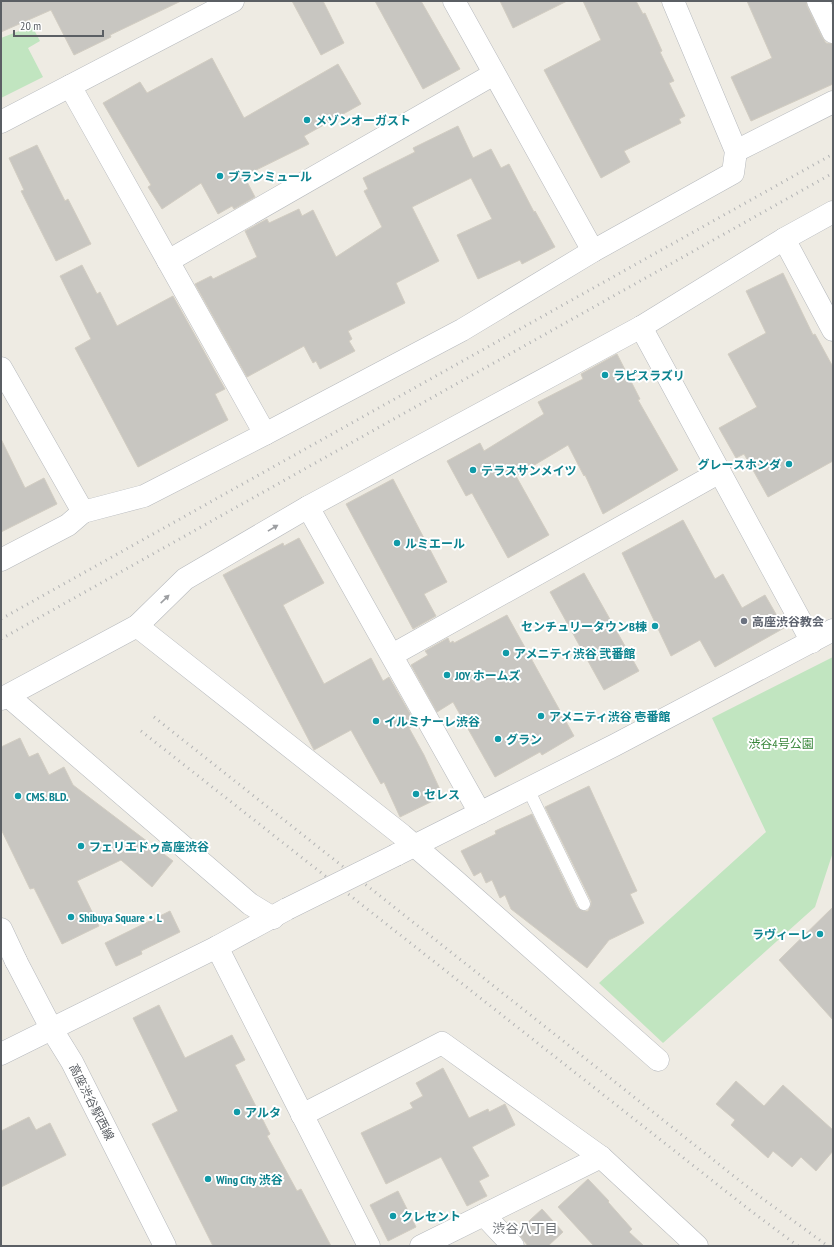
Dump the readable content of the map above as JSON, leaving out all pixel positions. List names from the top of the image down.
{
  "streets": {
    "street": ["高座渋谷駅西線"]
  },
  "districts": ["渋谷八丁目"],
  "parks": ["渋谷4号公園"],
  "places": [
    "メゾンオーガスト",
    "ブランミュール",
    "ラピスラズリ",
    "グレースホンダ",
    "テラスサンメイツ",
    "ルミエール",
    "高座渋谷教会",
    "センチュリータウンB棟",
    "アメニティ渋谷 弐番館",
    "JOY ホームズ",
    "アメニティ渋谷 壱番館",
    "イルミナーレ渋谷",
    "グラン",
    "セレス",
    "CMS. BLD.",
    "フェリエドゥ高座渋谷",
    "Shibuya Square・L",
    "ラヴィーレ",
    "アルタ",
    "Wing City 渋谷",
    "クレセント"
  ],
  "scale_bar": "20 m"
}
